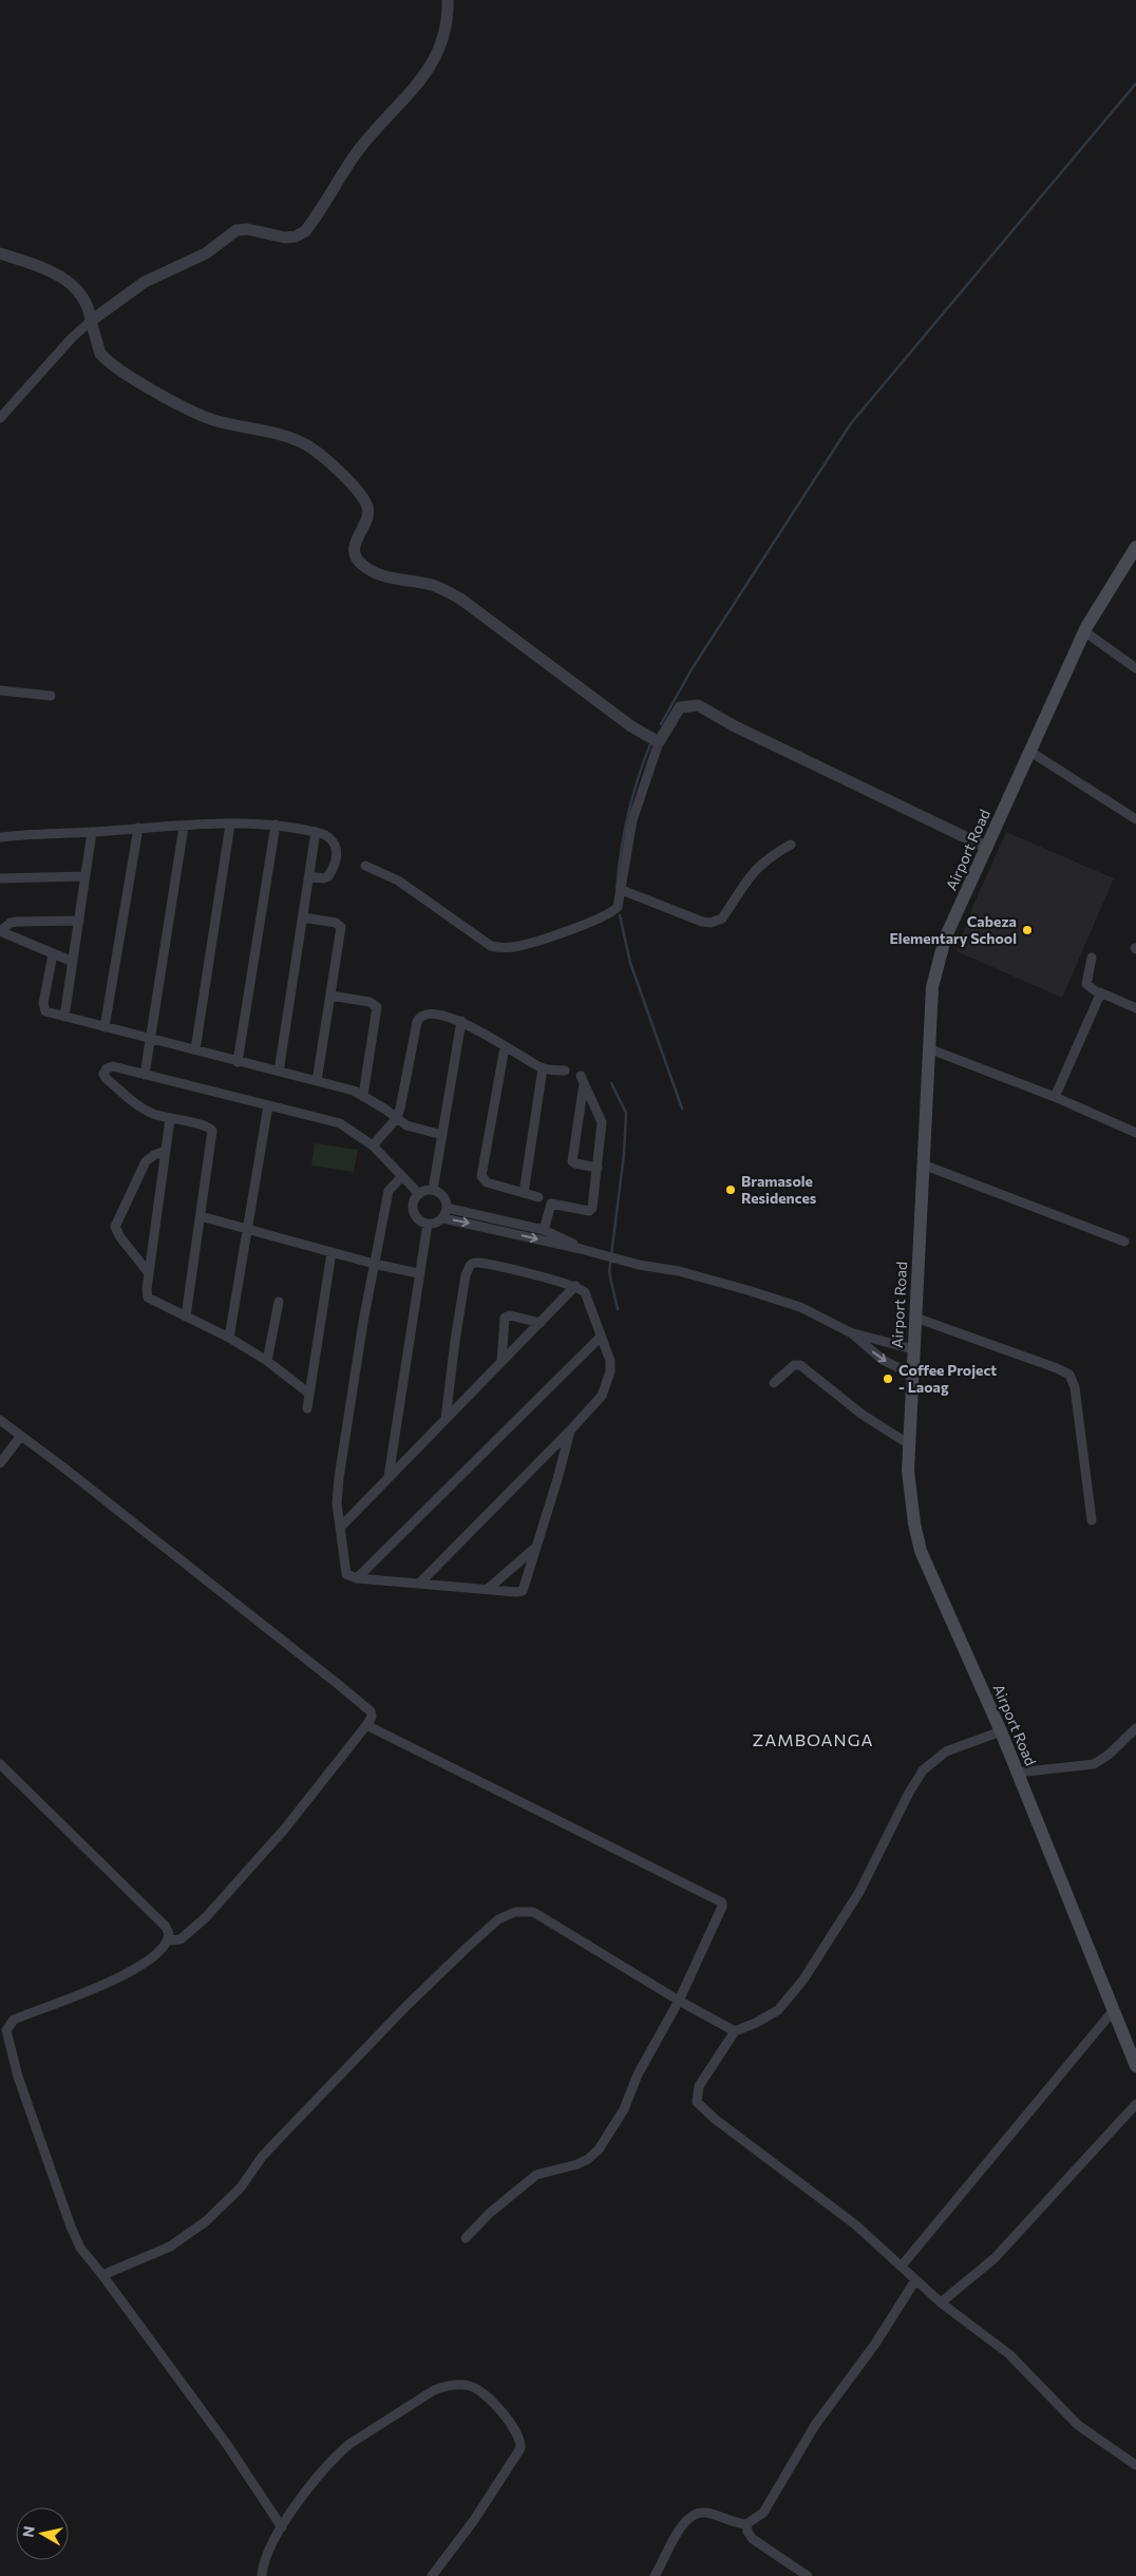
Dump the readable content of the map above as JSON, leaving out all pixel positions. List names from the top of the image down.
{
  "streets": {
    "main road": ["Airport Road"]
  },
  "districts": ["ZAMBOANGA"],
  "places": ["Cabeza Elementary School", "Bramasole Residences", "Coffee Project - Laoag"],
  "north": "left"
}
